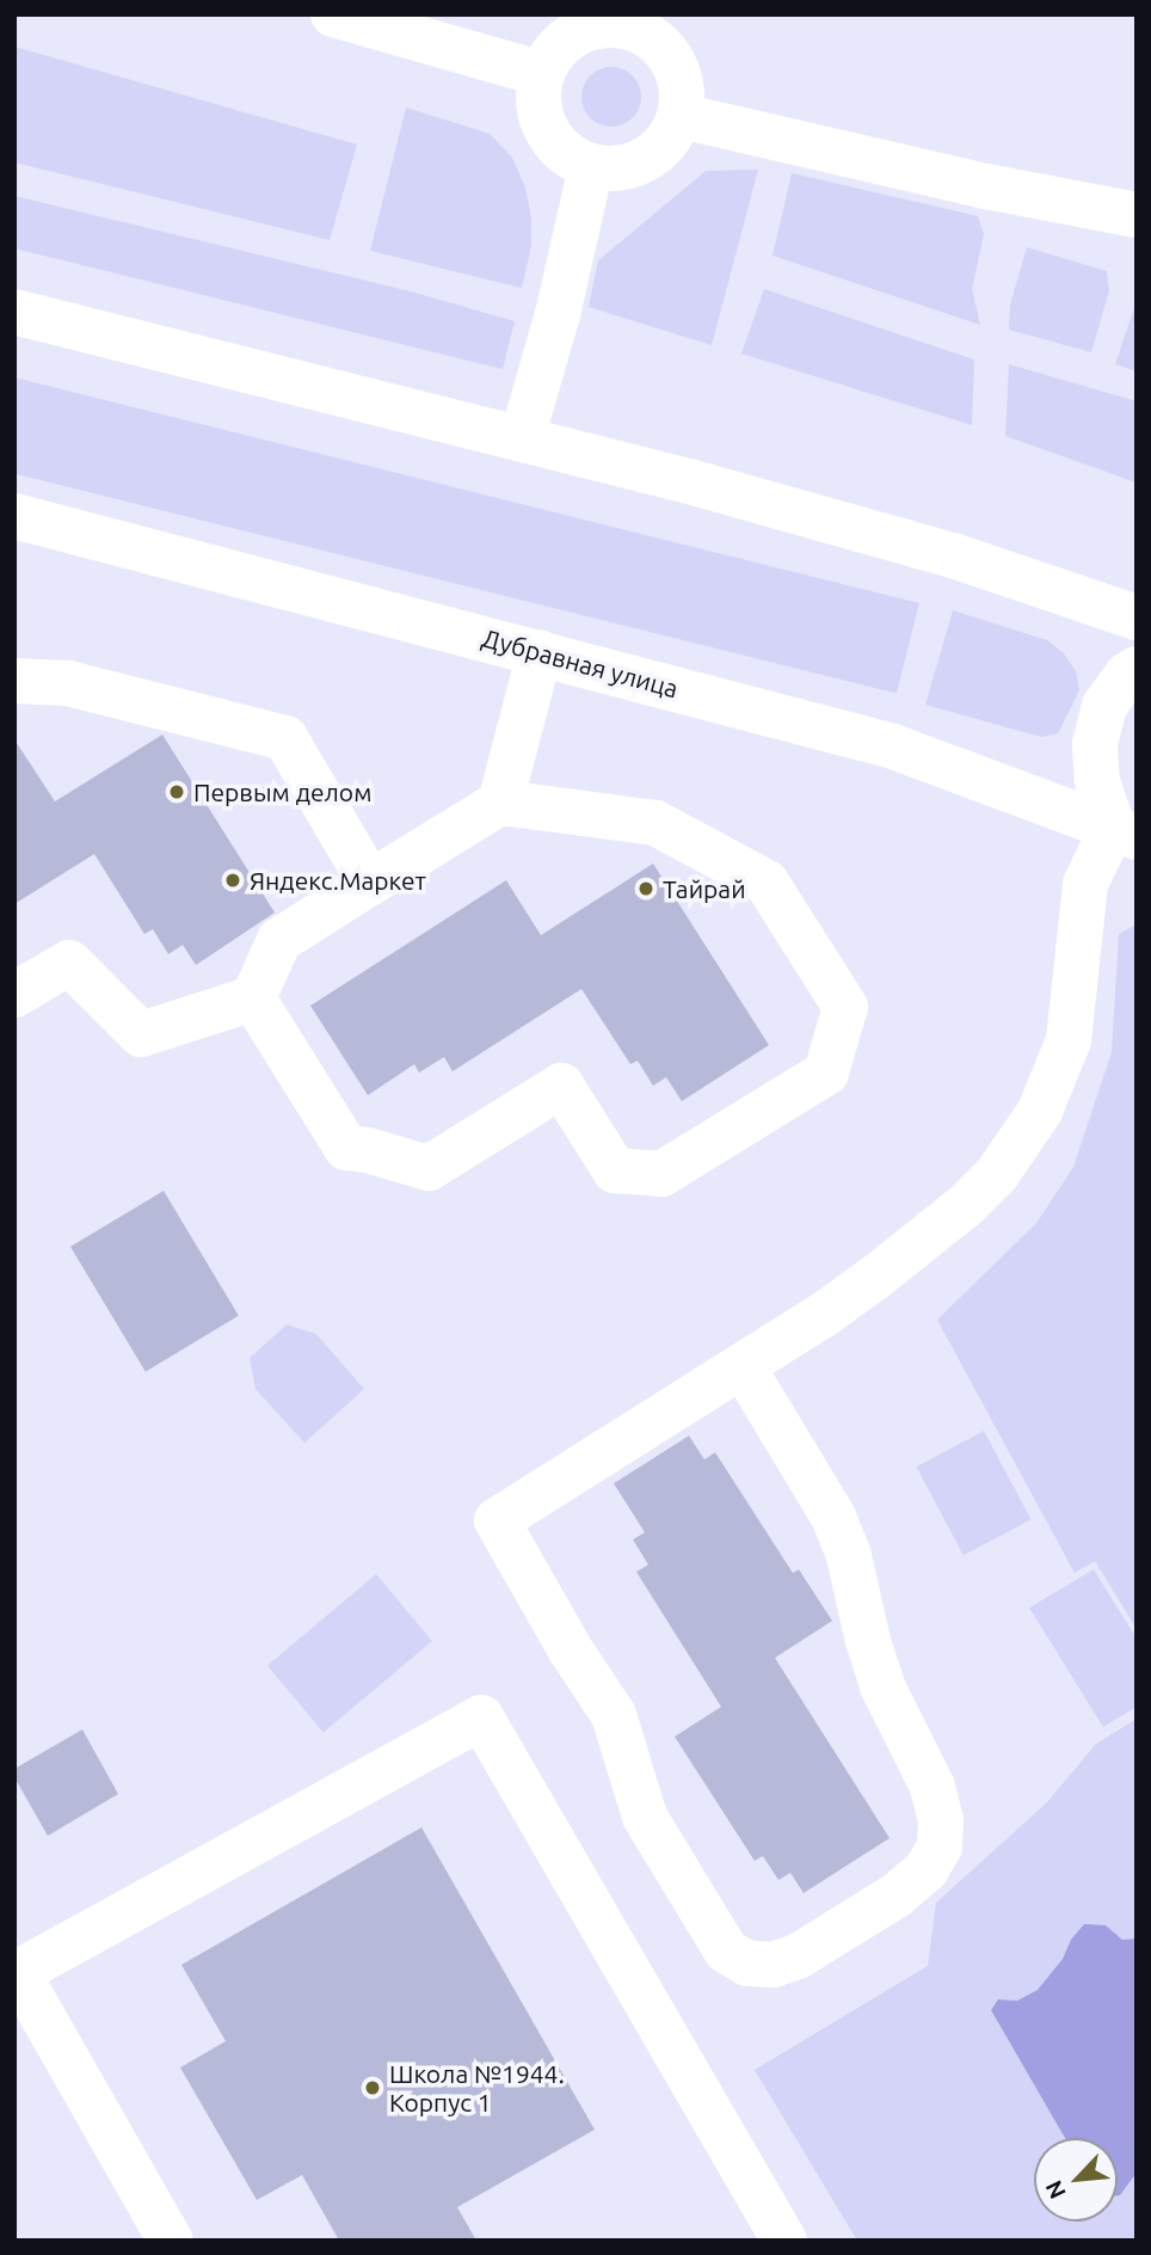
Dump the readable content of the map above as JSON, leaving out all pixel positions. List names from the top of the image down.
{
  "streets": {
    "main road": ["Дубравная улица"]
  },
  "places": [
    "Первым делом",
    "Яндекс.Маркет",
    "Тайрай",
    "Школа №1944. Корпус 1"
  ],
  "north": "bottom left"
}
